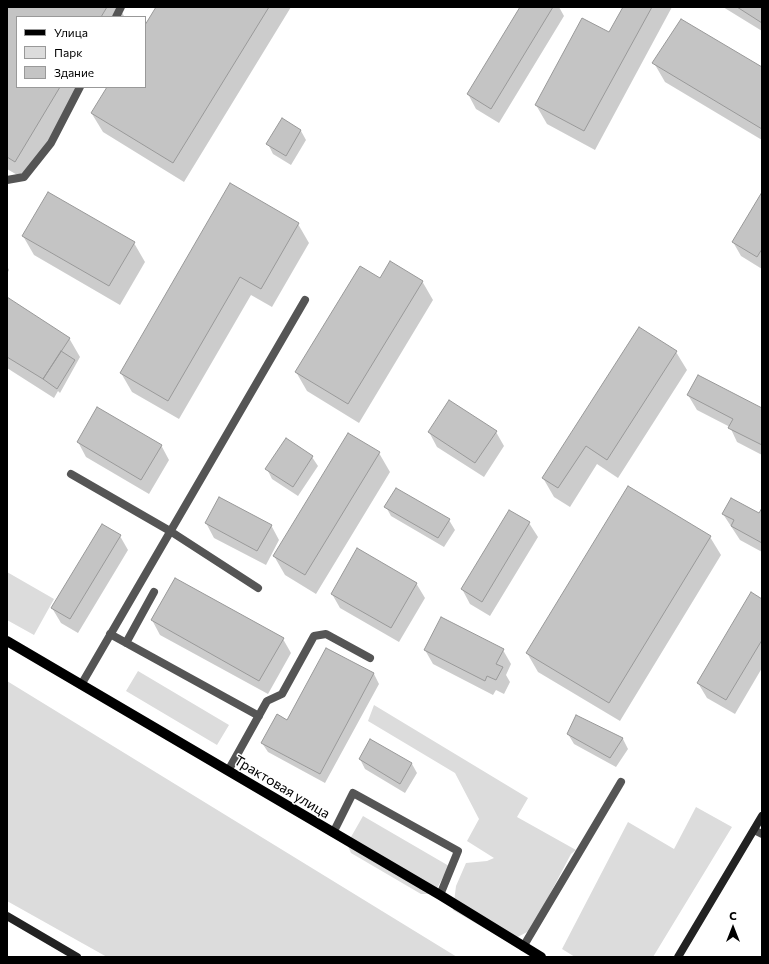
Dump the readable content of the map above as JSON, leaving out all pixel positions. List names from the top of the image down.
{
  "streets": {
    "main road": ["Трактовая улица"]
  },
  "legend": ["Улица", "Парк", "Здание"],
  "north": "top"
}
